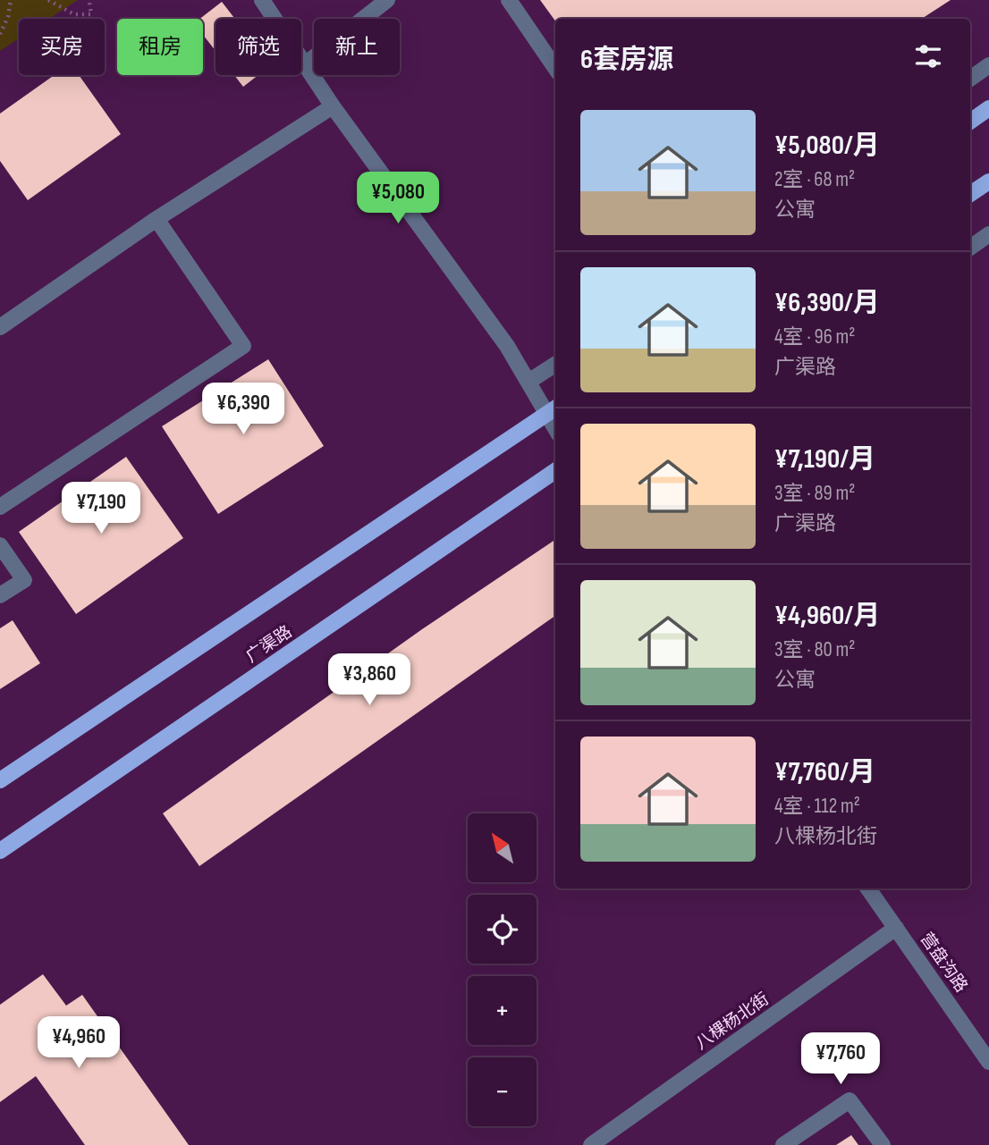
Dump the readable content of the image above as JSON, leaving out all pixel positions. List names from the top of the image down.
{
  "streets": {
    "main road": ["广渠路"],
    "street": ["营盘沟路", "八棵杨北街"]
  },
  "crossings": [
    ["营盘沟路", "八棵杨北街"]
  ],
  "north": "top left",
  "page": {
    "chip": [
      "买房",
      "租房",
      "筛选",
      "新上"
    ],
    "heading": "6套房源",
    "list": [
      {
        "name": "¥5,080/月",
        "note": "2室 · 68 m² · 公寓"
      },
      {
        "name": "¥6,390/月",
        "note": "4室 · 96 m² · 广渠路"
      },
      {
        "name": "¥7,190/月",
        "note": "3室 · 89 m² · 广渠路"
      },
      {
        "name": "¥4,960/月",
        "note": "3室 · 80 m² · 公寓"
      },
      {
        "name": "¥7,760/月",
        "note": "4室 · 112 m² · 八棵杨北街"
      }
    ],
    "price": [
      "¥5,080",
      "¥6,390",
      "¥7,190",
      "¥3,860",
      "¥4,960",
      "¥7,760"
    ],
    "map_buttons": ["+", "−"]
  }
}
